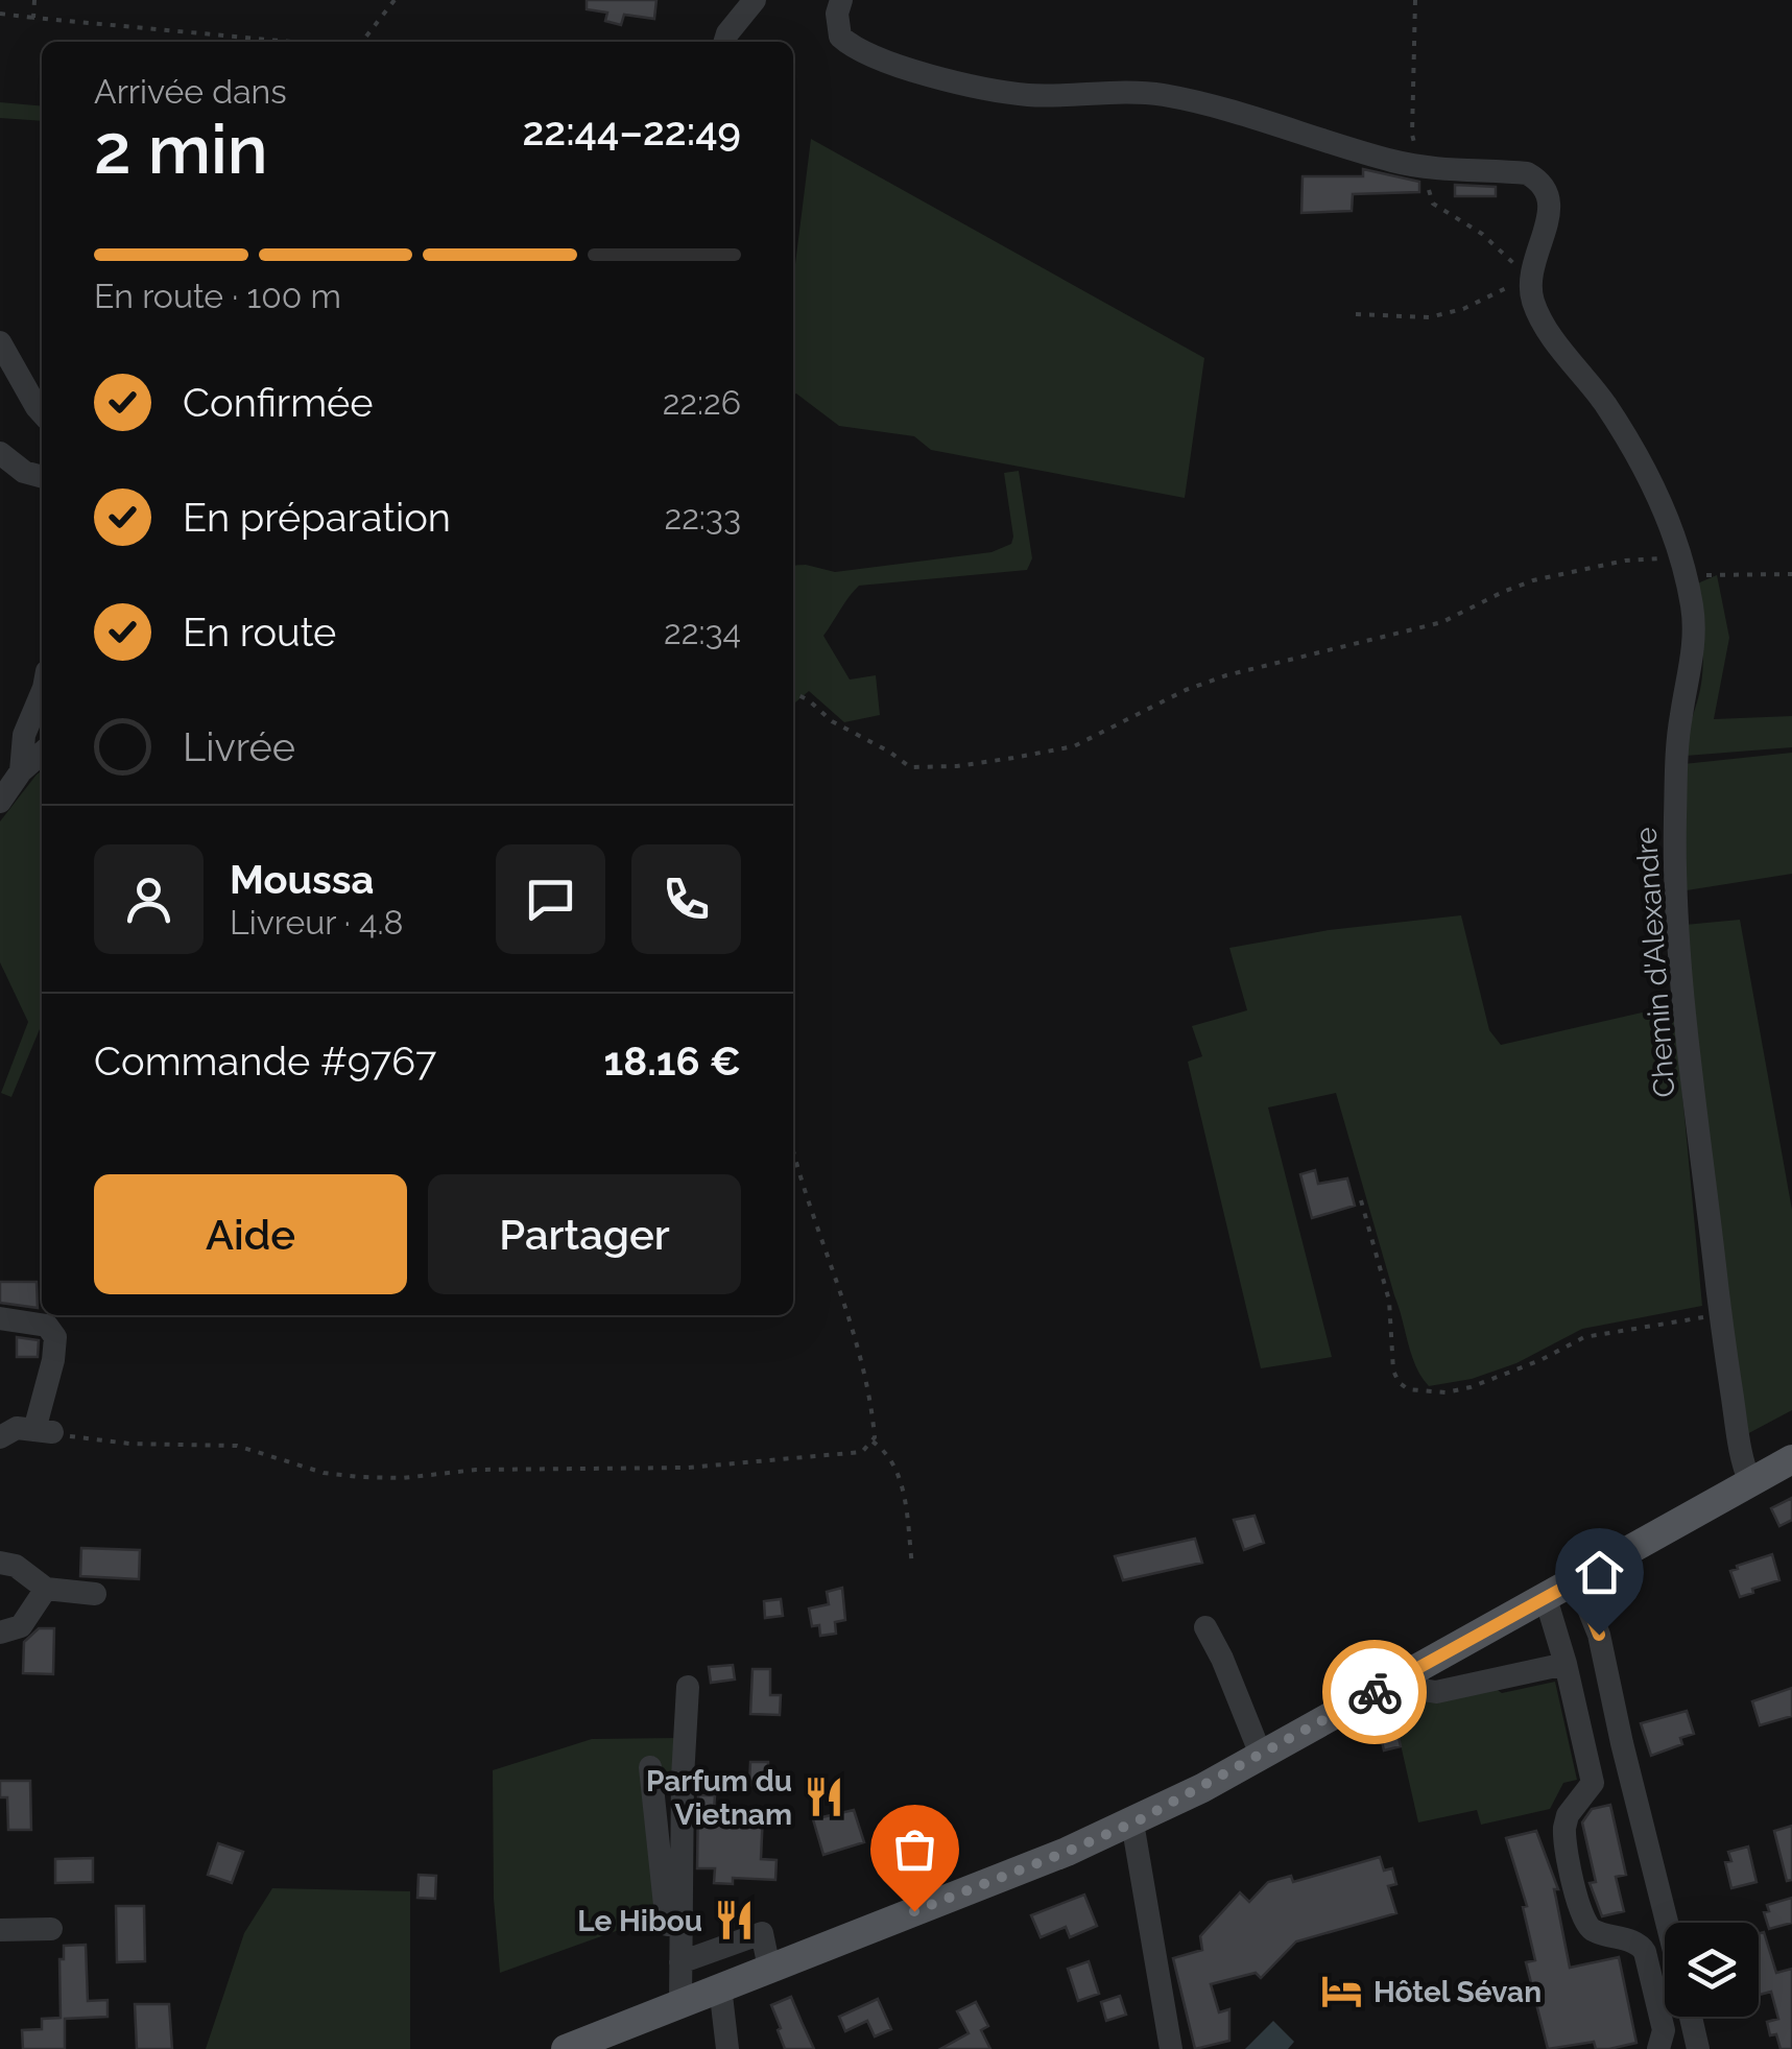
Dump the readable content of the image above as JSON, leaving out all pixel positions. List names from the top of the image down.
{
  "streets": {
    "street": ["Chemin d'Alexandre"]
  },
  "places": {
    "restaurant": ["Parfum du Vietnam", "Le Hibou"],
    "hotel": ["Hôtel Sévan"]
  },
  "page": {
    "heading": ["2 min", "Arrivée dans", "22:44–22:49"],
    "panel": [
      "Moussa",
      "Livreur · 4.8",
      "Commande #9767",
      "18.16 €"
    ],
    "bar": "En route · 100 m",
    "list": [
      ["Confirmée", "22:26"],
      ["En préparation", "22:33"],
      ["En route", "22:34"],
      "Livrée"
    ],
    "buttons": ["Aide", "Partager"]
  }
}
